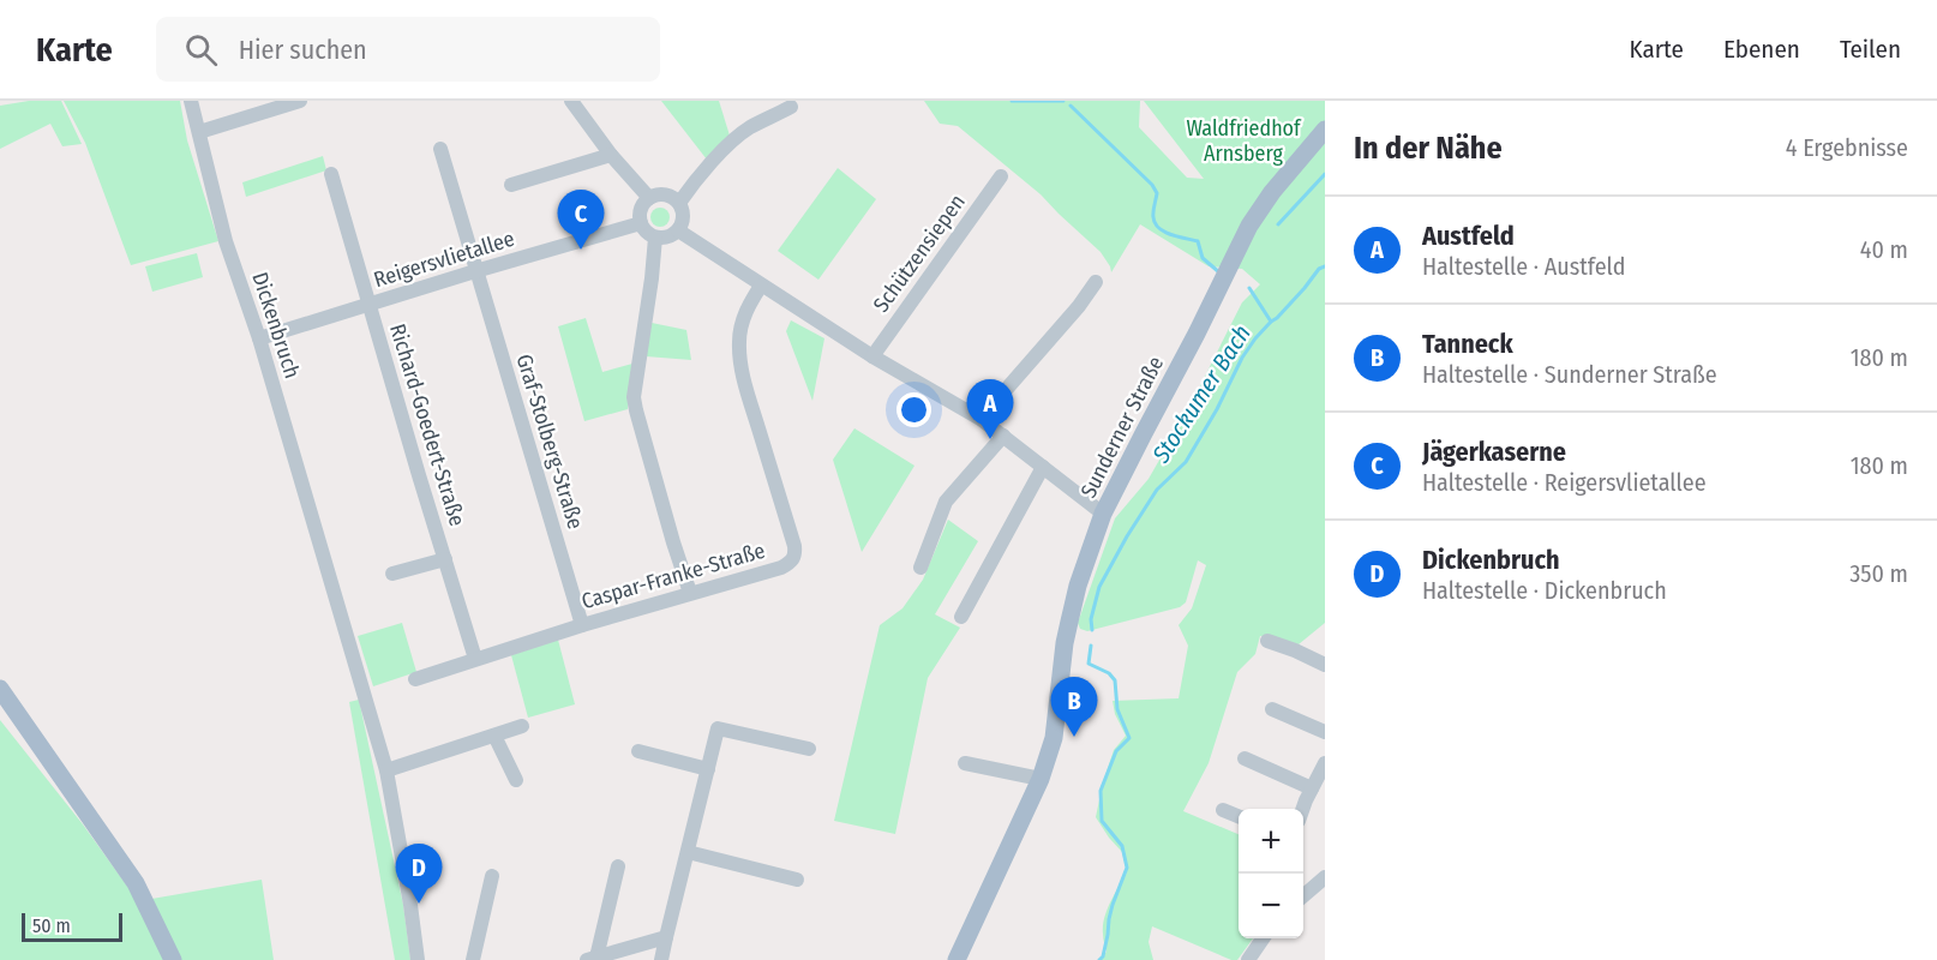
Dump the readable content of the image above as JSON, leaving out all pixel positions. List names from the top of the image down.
{
  "streets": {
    "main road": ["Sunderner Straße"],
    "street": [
      "Schützensiepen",
      "Reigersvlietallee",
      "Dickenbruch",
      "Richard-Goedert-Straße",
      "Graf-Stolberg-Straße",
      "Caspar-Franke-Straße"
    ]
  },
  "crossings": [
    ["Reigersvlietallee", "Dickenbruch"],
    ["Reigersvlietallee", "Richard-Goedert-Straße"],
    ["Reigersvlietallee", "Graf-Stolberg-Straße"],
    ["Richard-Goedert-Straße", "Caspar-Franke-Straße"],
    ["Graf-Stolberg-Straße", "Caspar-Franke-Straße"]
  ],
  "water": ["Stockumer Bach"],
  "parks": ["Waldfriedhof Arnsberg"],
  "scale_bar": "50 m",
  "page": {
    "header": "Karte",
    "search": "Hier suchen",
    "nav": ["Karte", "Ebenen", "Teilen"],
    "heading": ["In der Nähe", "4 Ergebnisse"],
    "pins": [
      "C",
      "A",
      "B",
      "D"
    ],
    "list": [
      {
        "mark": "A",
        "name": "Austfeld",
        "note": "Haltestelle · Austfeld",
        "value": "40 m"
      },
      {
        "mark": "B",
        "name": "Tanneck",
        "note": "Haltestelle · Sunderner Straße",
        "value": "180 m"
      },
      {
        "mark": "C",
        "name": "Jägerkaserne",
        "note": "Haltestelle · Reigersvlietallee",
        "value": "180 m"
      },
      {
        "mark": "D",
        "name": "Dickenbruch",
        "note": "Haltestelle · Dickenbruch",
        "value": "350 m"
      }
    ],
    "map_buttons": ["+", "−"],
    "scale": "50 m"
  }
}
